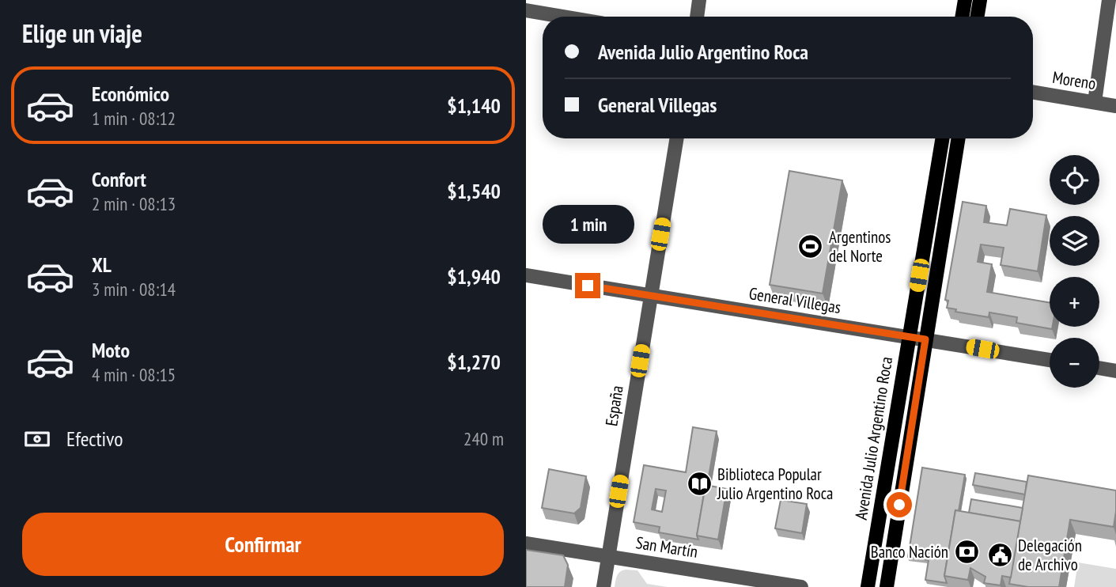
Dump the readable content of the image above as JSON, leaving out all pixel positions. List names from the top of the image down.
{
  "streets": {
    "main road": ["Avenida Julio Argentino Roca"],
    "street": [
      "Moreno",
      "General Villegas",
      "España",
      "San Martín"
    ]
  },
  "crossings": [
    ["General Villegas", "España"],
    ["General Villegas", "Avenida Julio Argentino Roca"],
    ["España", "San Martín"]
  ],
  "places": {
    "sports": ["Argentinos del Norte"],
    "library": ["Biblioteca Popular Julio Argentino Roca"],
    "bank": ["Banco Nación"],
    "public building": ["Delegación de Archivo"]
  },
  "page": {
    "heading": "Elige un viaje",
    "banner": ["Avenida Julio Argentino Roca", "General Villegas"],
    "list": [
      {
        "name": "Económico",
        "note": "1 min · 08:12",
        "value": "$1,140"
      },
      {
        "name": "Confort",
        "note": "2 min · 08:13",
        "value": "$1,540"
      },
      {
        "name": "XL",
        "note": "3 min · 08:14",
        "value": "$1,940"
      },
      {
        "name": "Moto",
        "note": "4 min · 08:15",
        "value": "$1,270"
      }
    ],
    "map_buttons": ["+", "−"],
    "bubble": "1 min",
    "pay": ["Efectivo", "240 m"],
    "buttons": "Confirmar"
  }
}
